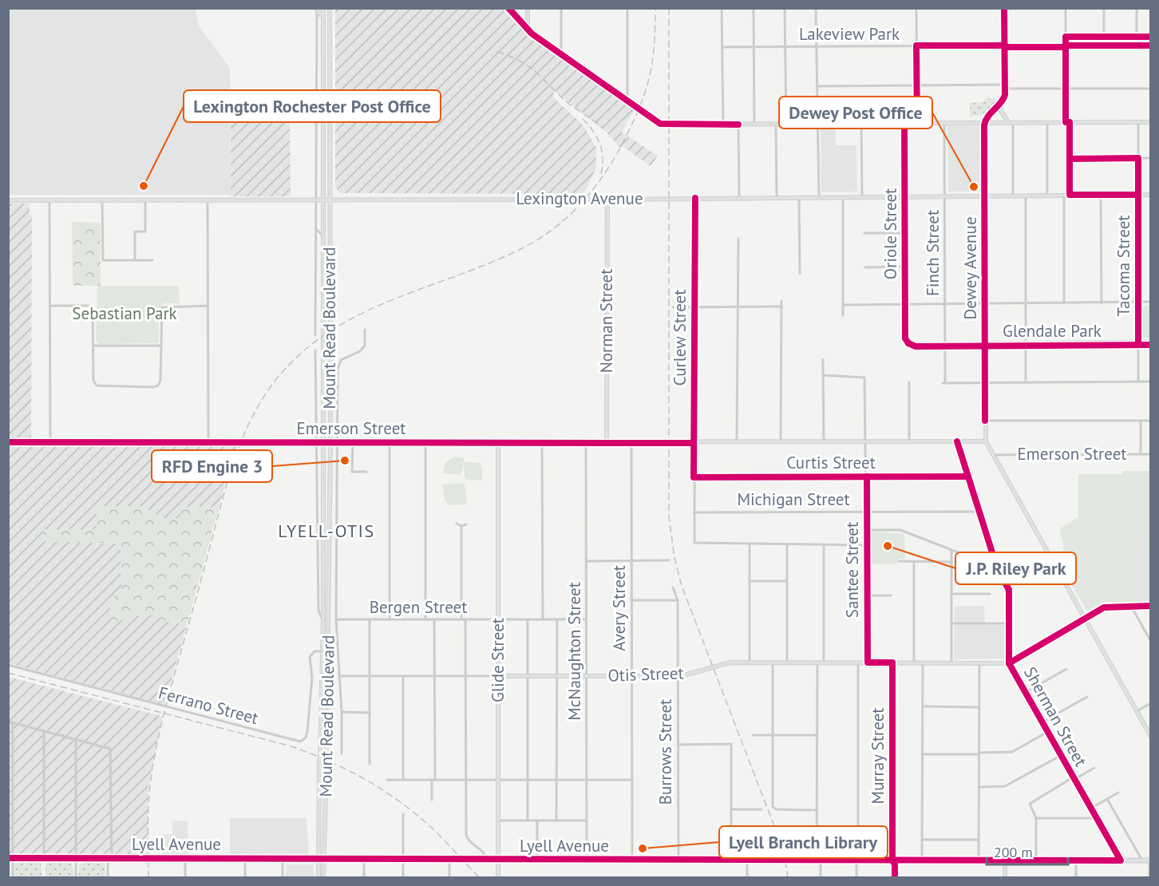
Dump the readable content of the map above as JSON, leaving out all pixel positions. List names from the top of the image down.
{
  "streets": {
    "main road": ["Lyell Avenue"],
    "street": [
      "Lakeview Park",
      "Lexington Avenue",
      "Oriole Street",
      "Finch Street",
      "Tacoma Street",
      "Dewey Avenue",
      "Norman Street",
      "Mount Read Boulevard",
      "Glendale Park",
      "Curlew Street",
      "Emerson Street",
      "Curtis Street",
      "Michigan Street",
      "Santee Street",
      "Bergen Street",
      "Avery Street",
      "McNaughton Street",
      "Glide Street",
      "Otis Street",
      "Ferrano Street",
      "Sherman Street",
      "Burrows Street",
      "Murray Street"
    ]
  },
  "crossings": [
    ["Lexington Avenue", "Oriole Street"],
    ["Lexington Avenue", "Finch Street"],
    ["Lexington Avenue", "Tacoma Street"],
    ["Lexington Avenue", "Dewey Avenue"],
    ["Lexington Avenue", "Norman Street"],
    ["Lexington Avenue", "Mount Read Boulevard"],
    ["Lexington Avenue", "Curlew Street"],
    ["Oriole Street", "Glendale Park"],
    ["Finch Street", "Dewey Avenue"],
    ["Finch Street", "Glendale Park"],
    ["Tacoma Street", "Glendale Park"],
    ["Dewey Avenue", "Glendale Park"],
    ["Dewey Avenue", "Emerson Street"],
    ["Norman Street", "Emerson Street"],
    ["Mount Read Boulevard", "Emerson Street"],
    ["Mount Read Boulevard", "Bergen Street"],
    ["Mount Read Boulevard", "Otis Street"],
    ["Mount Read Boulevard", "Ferrano Street"],
    ["Mount Read Boulevard", "Lyell Avenue"],
    ["Curlew Street", "Emerson Street"],
    ["Curlew Street", "Curtis Street"],
    ["Curlew Street", "Michigan Street"],
    ["Emerson Street", "Santee Street"],
    ["Emerson Street", "Avery Street"],
    ["Emerson Street", "McNaughton Street"],
    ["Emerson Street", "Glide Street"],
    ["Emerson Street", "Sherman Street"],
    ["Curtis Street", "Santee Street"],
    ["Curtis Street", "Sherman Street"],
    ["Michigan Street", "Santee Street"],
    ["Michigan Street", "Sherman Street"],
    ["Santee Street", "Otis Street"],
    ["Bergen Street", "McNaughton Street"],
    ["Bergen Street", "Glide Street"],
    ["Avery Street", "Otis Street"],
    ["Avery Street", "Lyell Avenue"],
    ["McNaughton Street", "Otis Street"],
    ["McNaughton Street", "Lyell Avenue"],
    ["Glide Street", "Otis Street"],
    ["Glide Street", "Lyell Avenue"],
    ["Otis Street", "Sherman Street"],
    ["Otis Street", "Burrows Street"],
    ["Otis Street", "Murray Street"],
    ["Sherman Street", "Lyell Avenue"],
    ["Burrows Street", "Lyell Avenue"],
    ["Murray Street", "Lyell Avenue"]
  ],
  "districts": ["LYELL-OTIS"],
  "parks": ["Sebastian Park"],
  "places": [
    "Lexington Rochester Post Office",
    "Dewey Post Office",
    "RFD Engine 3",
    "J.P. Riley Park",
    "Lyell Branch Library"
  ],
  "scale_bar": "200 m"
}
